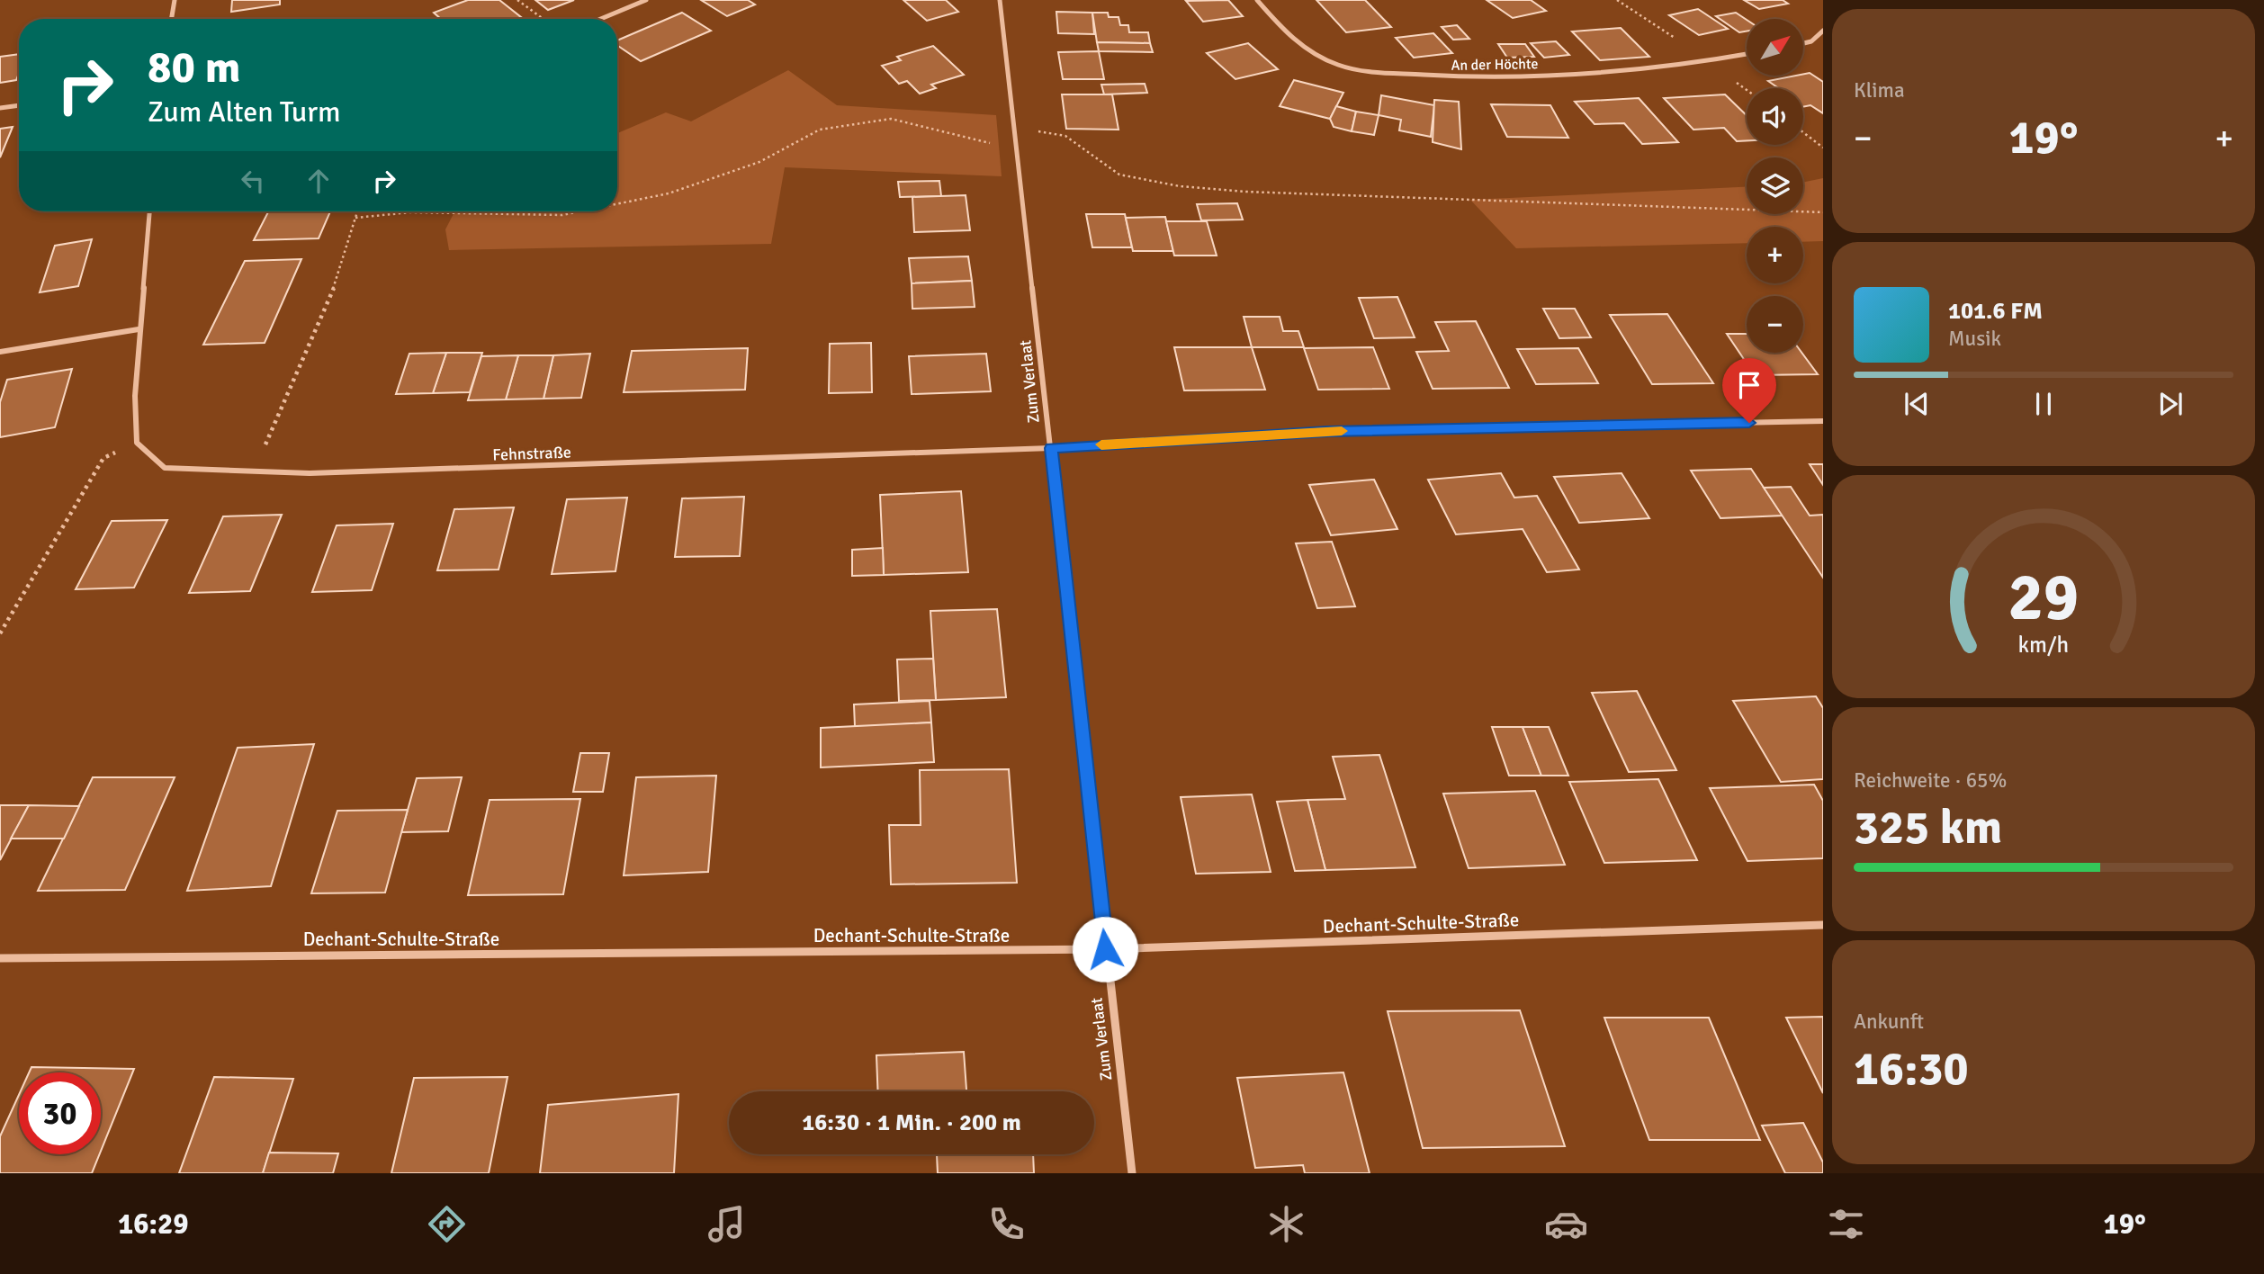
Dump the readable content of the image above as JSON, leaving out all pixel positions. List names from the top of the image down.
{
  "streets": {
    "street": [
      "An der Höchte",
      "Zum Verlaat",
      "Fehnstraße",
      "Dechant-Schulte-Straße"
    ]
  },
  "crossings": [
    ["Zum Verlaat", "Fehnstraße"],
    ["Zum Verlaat", "Dechant-Schulte-Straße"]
  ],
  "north": "top right",
  "page": {
    "tile": [
      "Klima",
      ["Reichweite · 65%", "325 km"],
      ["Ankunft", "16:30"]
    ],
    "map_buttons": ["+", "−"],
    "turn": ["80 m", "Zum Alten Turm"],
    "heat": ["−", "19°", "+"],
    "song": ["101.6 FM", "Musik"],
    "limit": "30",
    "trip": "16:30 · 1 Min. · 200 m",
    "tabs": ["16:29", "19°"],
    "gauge": ["29", "km/h"]
  }
}
